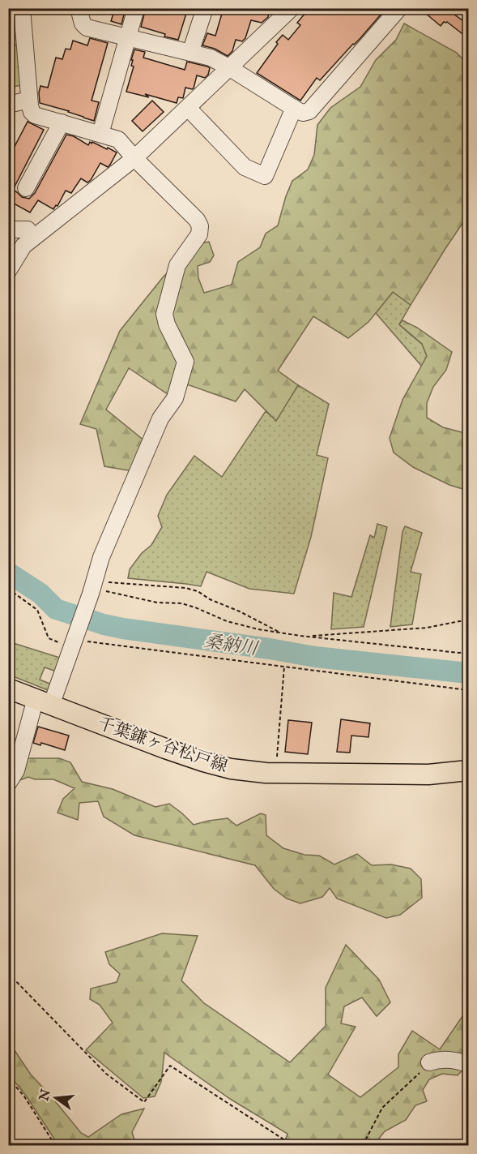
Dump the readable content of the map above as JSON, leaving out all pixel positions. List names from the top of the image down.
{
  "streets": {
    "main road": ["千葉鎌ヶ谷松戸線"]
  },
  "water": ["桑納川"],
  "north": "left"
}
